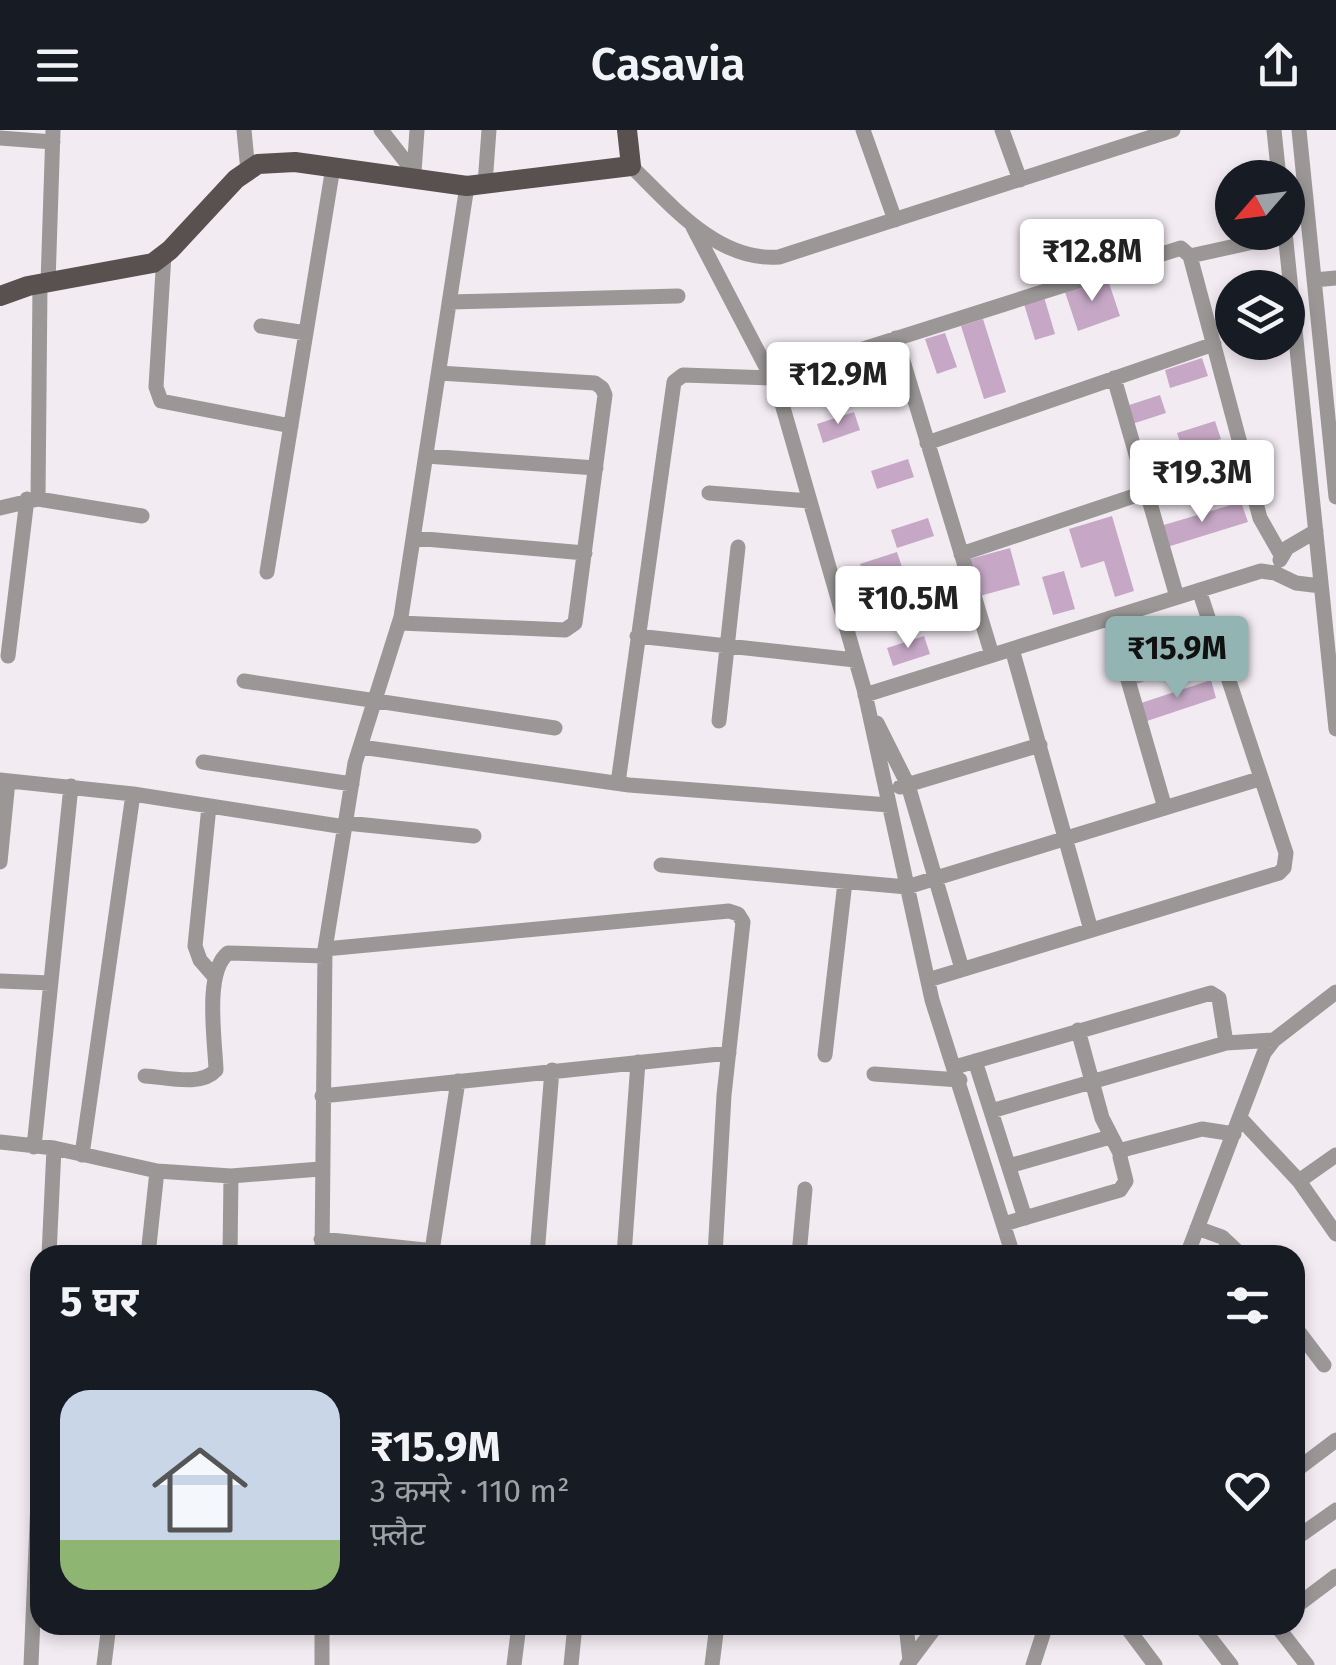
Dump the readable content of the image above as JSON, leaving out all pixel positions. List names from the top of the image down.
{
  "north": "bottom left",
  "page": {
    "header": "Casavia",
    "price": [
      "₹12.8M",
      "₹12.9M",
      "₹19.3M",
      "₹10.5M",
      "₹15.9M"
    ],
    "heading": "5 घर",
    "list": [
      {
        "name": "₹15.9M",
        "note": "3 कमरे · 110 m² · फ़्लैट"
      }
    ]
  }
}
